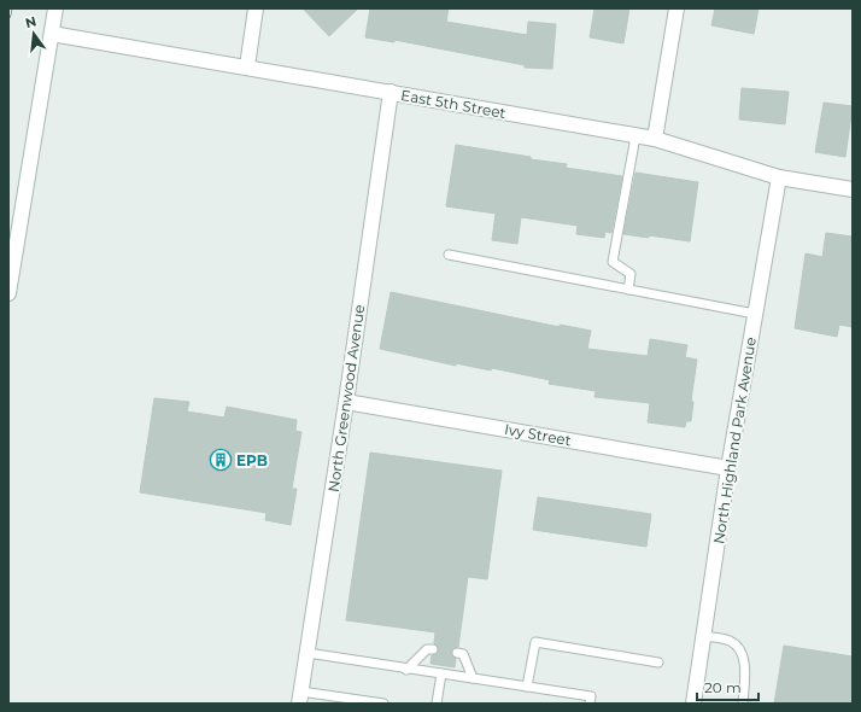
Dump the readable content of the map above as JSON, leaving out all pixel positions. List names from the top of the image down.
{
  "streets": {
    "street": [
      "East 5th Street",
      "North Greenwood Avenue",
      "Ivy Street",
      "North Highland Park Avenue"
    ]
  },
  "crossings": [
    ["East 5th Street", "North Greenwood Avenue"],
    ["East 5th Street", "North Highland Park Avenue"],
    ["North Greenwood Avenue", "Ivy Street"],
    ["Ivy Street", "North Highland Park Avenue"]
  ],
  "places": {
    "building": ["EPB"]
  },
  "scale_bar": "20 m",
  "north": "top"
}
